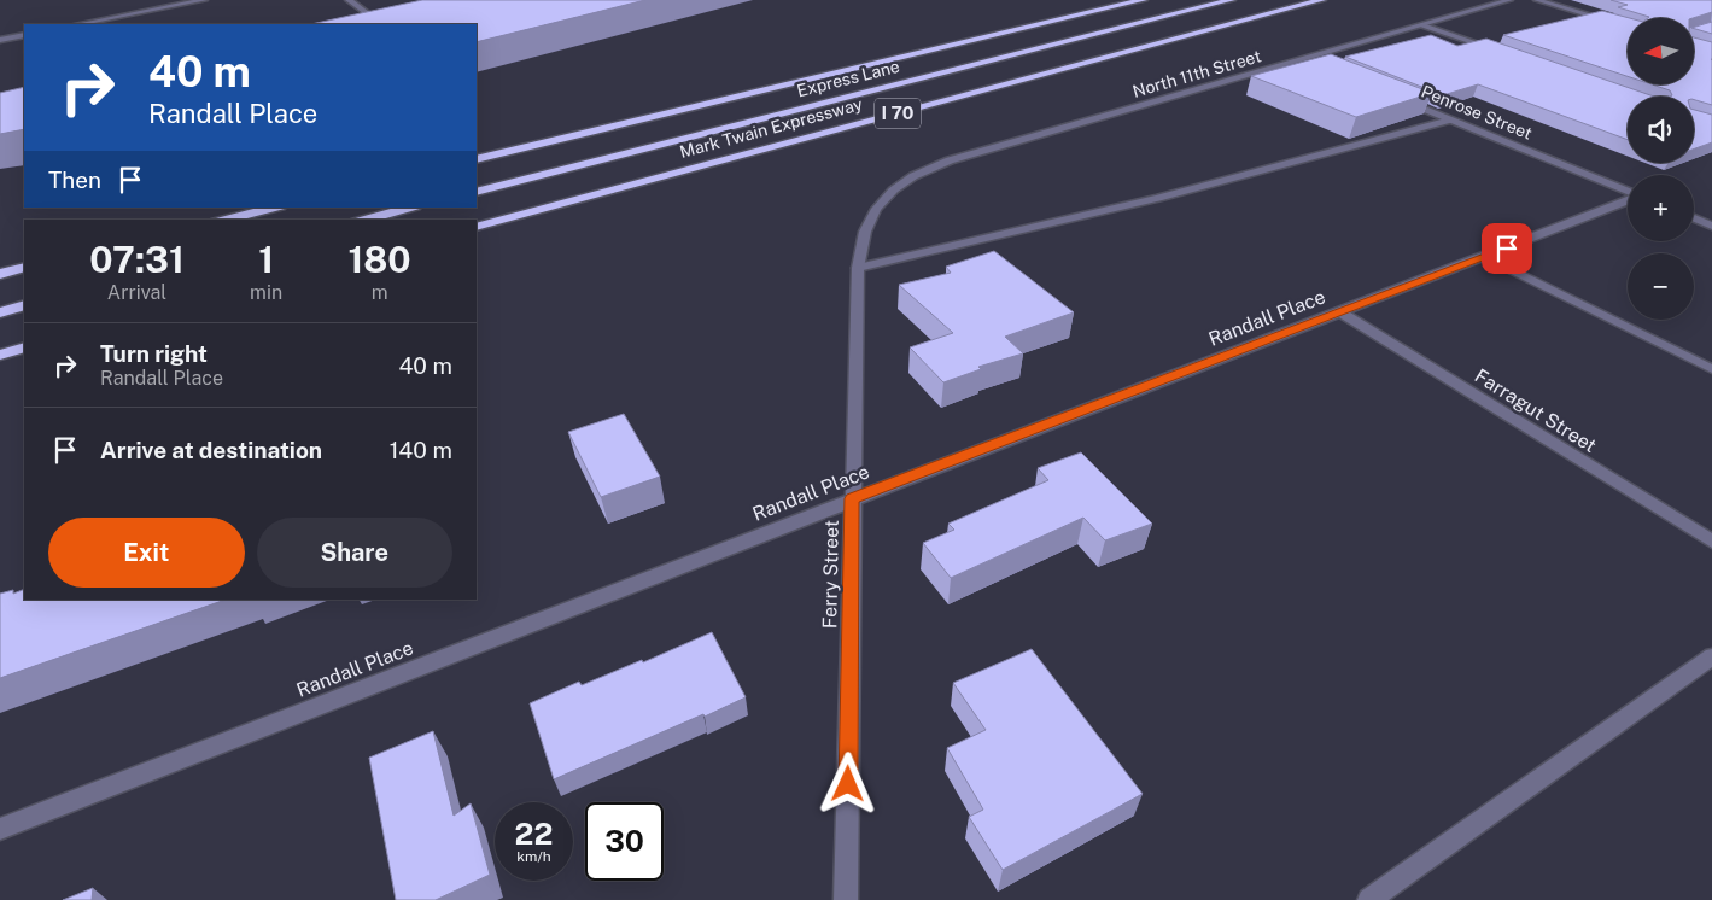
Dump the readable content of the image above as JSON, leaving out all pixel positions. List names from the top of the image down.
{
  "streets": {
    "highway": ["Express Lane", "I 70", "Mark Twain Expressway"],
    "street": [
      "North 11th Street",
      "Penrose Street",
      "Randall Place",
      "Farragut Street",
      "Ferry Street"
    ]
  },
  "crossings": [
    ["North 11th Street", "Ferry Street"],
    ["Randall Place", "Farragut Street"],
    ["Randall Place", "Ferry Street"]
  ],
  "north": "left",
  "page": {
    "map_buttons": ["+", "−"],
    "turn": ["40 m", "Randall Place"],
    "then": "Then",
    "eta": [
      "07:31",
      "Arrival",
      "1",
      "min",
      "180",
      "m"
    ],
    "list": [
      {
        "name": "Turn right",
        "note": "Randall Place",
        "value": "40 m"
      },
      {
        "name": "Arrive at destination",
        "value": "140 m"
      }
    ],
    "buttons": ["Exit", "Share"],
    "speed": "22 km/h",
    "limit": "30"
  }
}
